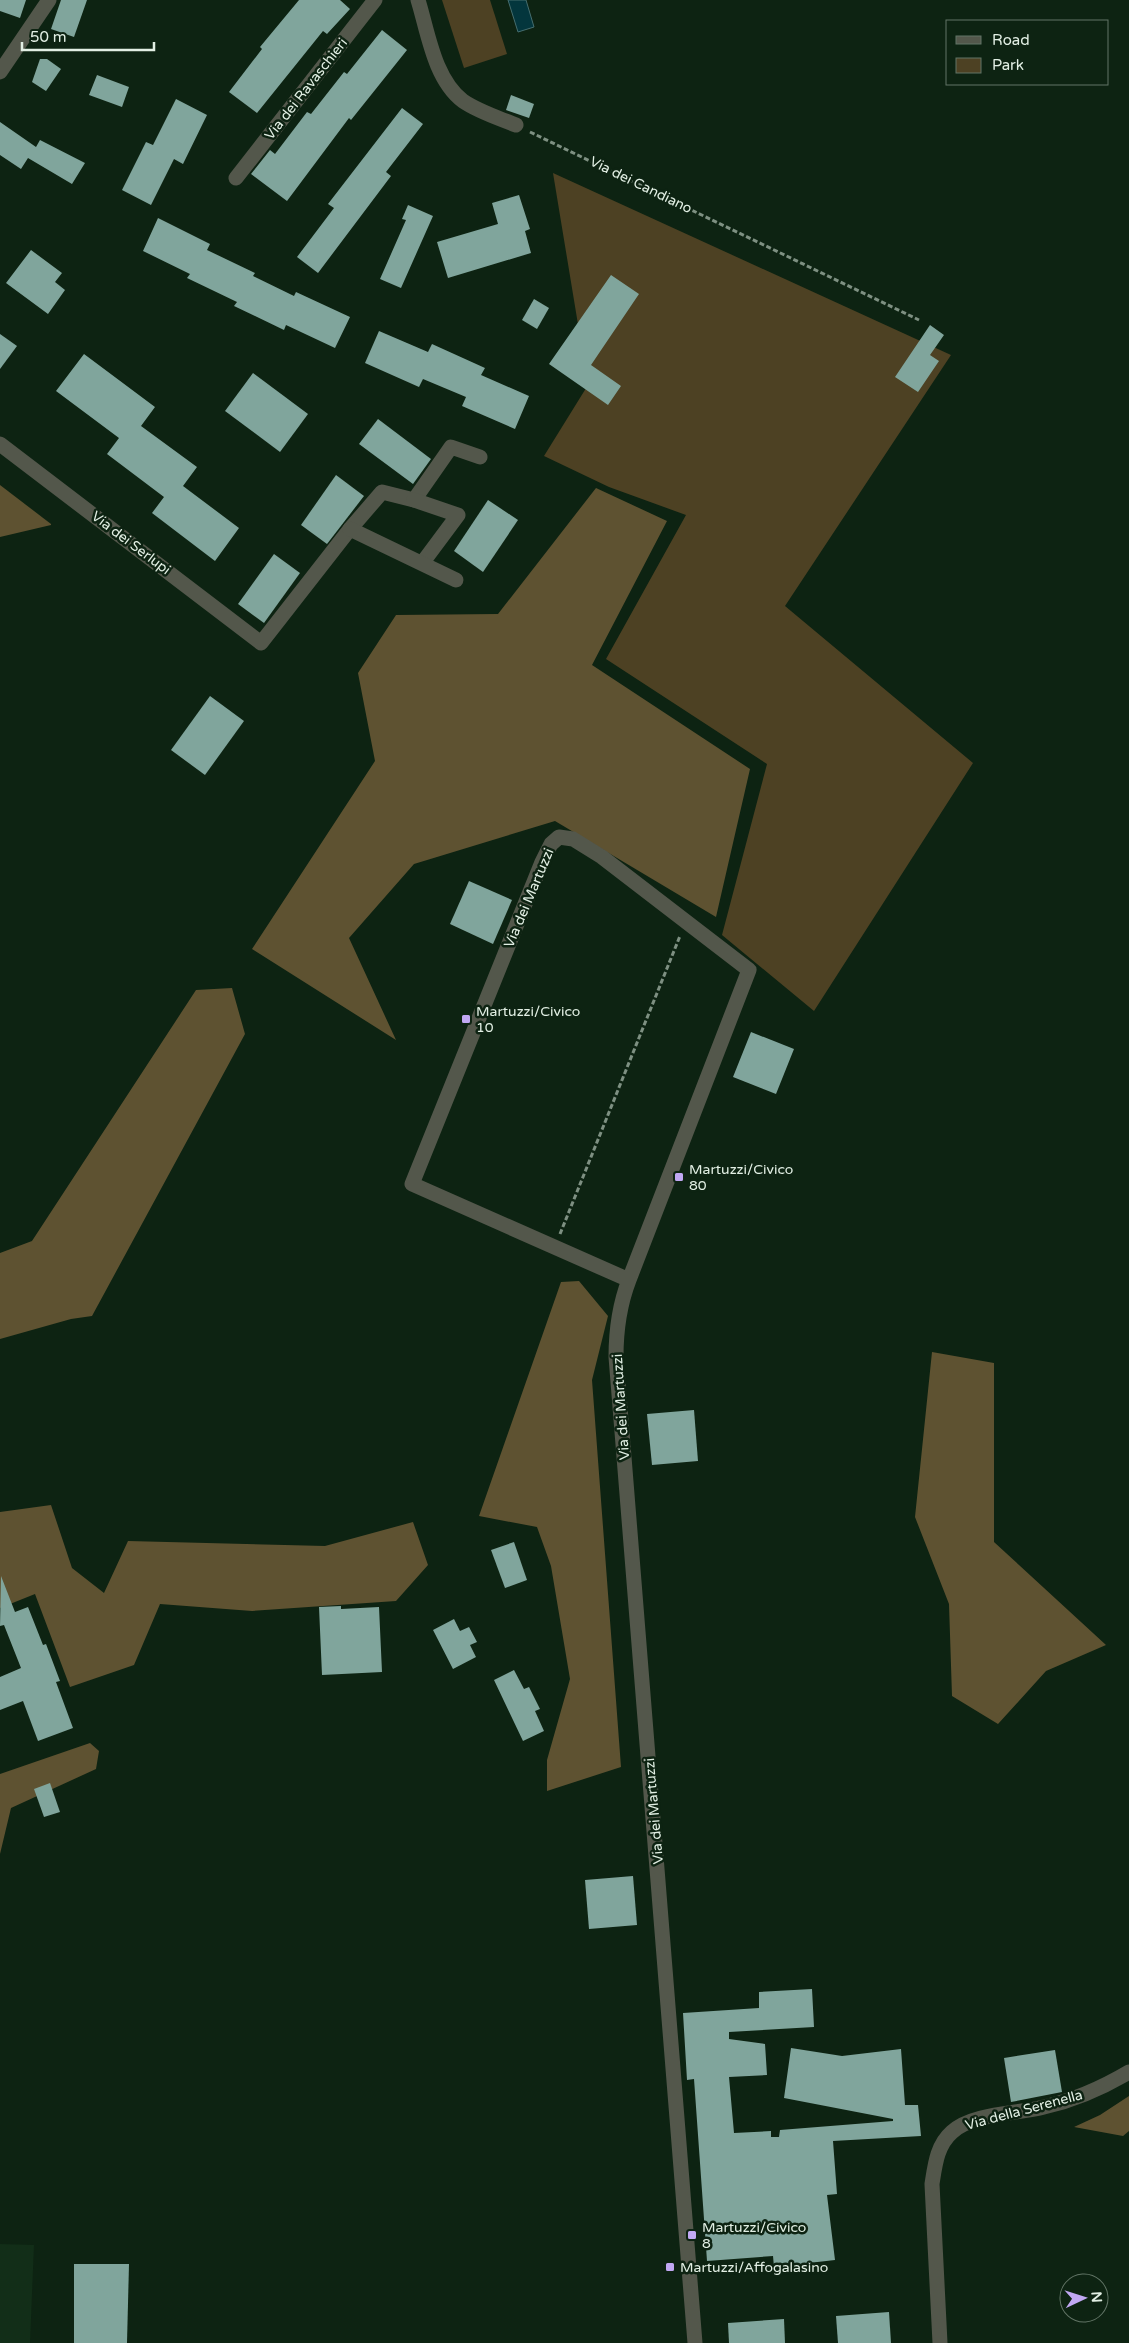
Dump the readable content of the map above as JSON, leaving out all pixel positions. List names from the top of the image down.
{
  "streets": {
    "street": [
      "Via dei Ravaschieri",
      "Via dei Serlupi",
      "Via dei Martuzzi",
      "Via della Serenella"
    ],
    "path": ["Via dei Candiano"]
  },
  "places": {
    "transit": [
      "Martuzzi/Civico 10",
      "Martuzzi/Civico 80",
      "Martuzzi/Civico 8",
      "Martuzzi/Affogalasino"
    ]
  },
  "legend": ["Road", "Park"],
  "scale_bar": "50 m",
  "north": "right"
}
